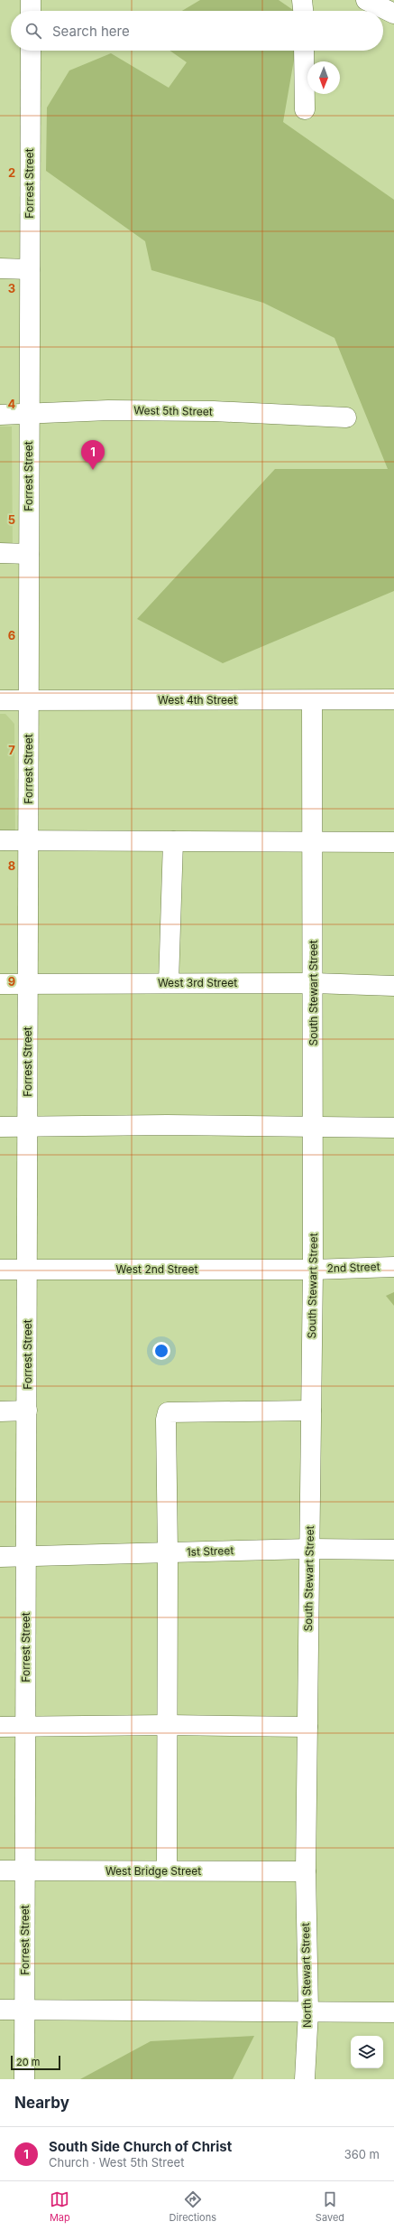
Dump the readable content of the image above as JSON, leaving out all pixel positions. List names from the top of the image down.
{
  "streets": {
    "street": [
      "Forrest Street",
      "West 5th Street",
      "West 4th Street",
      "West 3rd Street",
      "South Stewart Street",
      "2nd Street",
      "West 2nd Street",
      "1st Street",
      "West Bridge Street",
      "North Stewart Street"
    ]
  },
  "crossings": [
    ["Forrest Street", "West 5th Street"],
    ["Forrest Street", "West 4th Street"],
    ["Forrest Street", "West 3rd Street"],
    ["Forrest Street", "West 2nd Street"],
    ["Forrest Street", "1st Street"],
    ["Forrest Street", "West Bridge Street"],
    ["West 4th Street", "South Stewart Street"],
    ["West 3rd Street", "South Stewart Street"],
    ["South Stewart Street", "2nd Street"],
    ["South Stewart Street", "West 2nd Street"],
    ["South Stewart Street", "1st Street"],
    ["South Stewart Street", "West Bridge Street"],
    ["South Stewart Street", "North Stewart Street"],
    ["2nd Street", "West 2nd Street"],
    ["West Bridge Street", "North Stewart Street"]
  ],
  "scale_bar": "20 m",
  "north": "bottom",
  "page": {
    "search": "Search here",
    "pins": "1",
    "scale": "20 m",
    "heading": "Nearby",
    "list": [
      {
        "mark": "1",
        "name": "South Side Church of Christ",
        "note": "Church · West 5th Street",
        "value": "360 m"
      }
    ],
    "nav": ["Map", "Directions", "Saved"]
  },
  "grid": {
    "rows": [
      "2",
      "3",
      "4",
      "5",
      "6",
      "7",
      "8",
      "9"
    ]
  }
}
